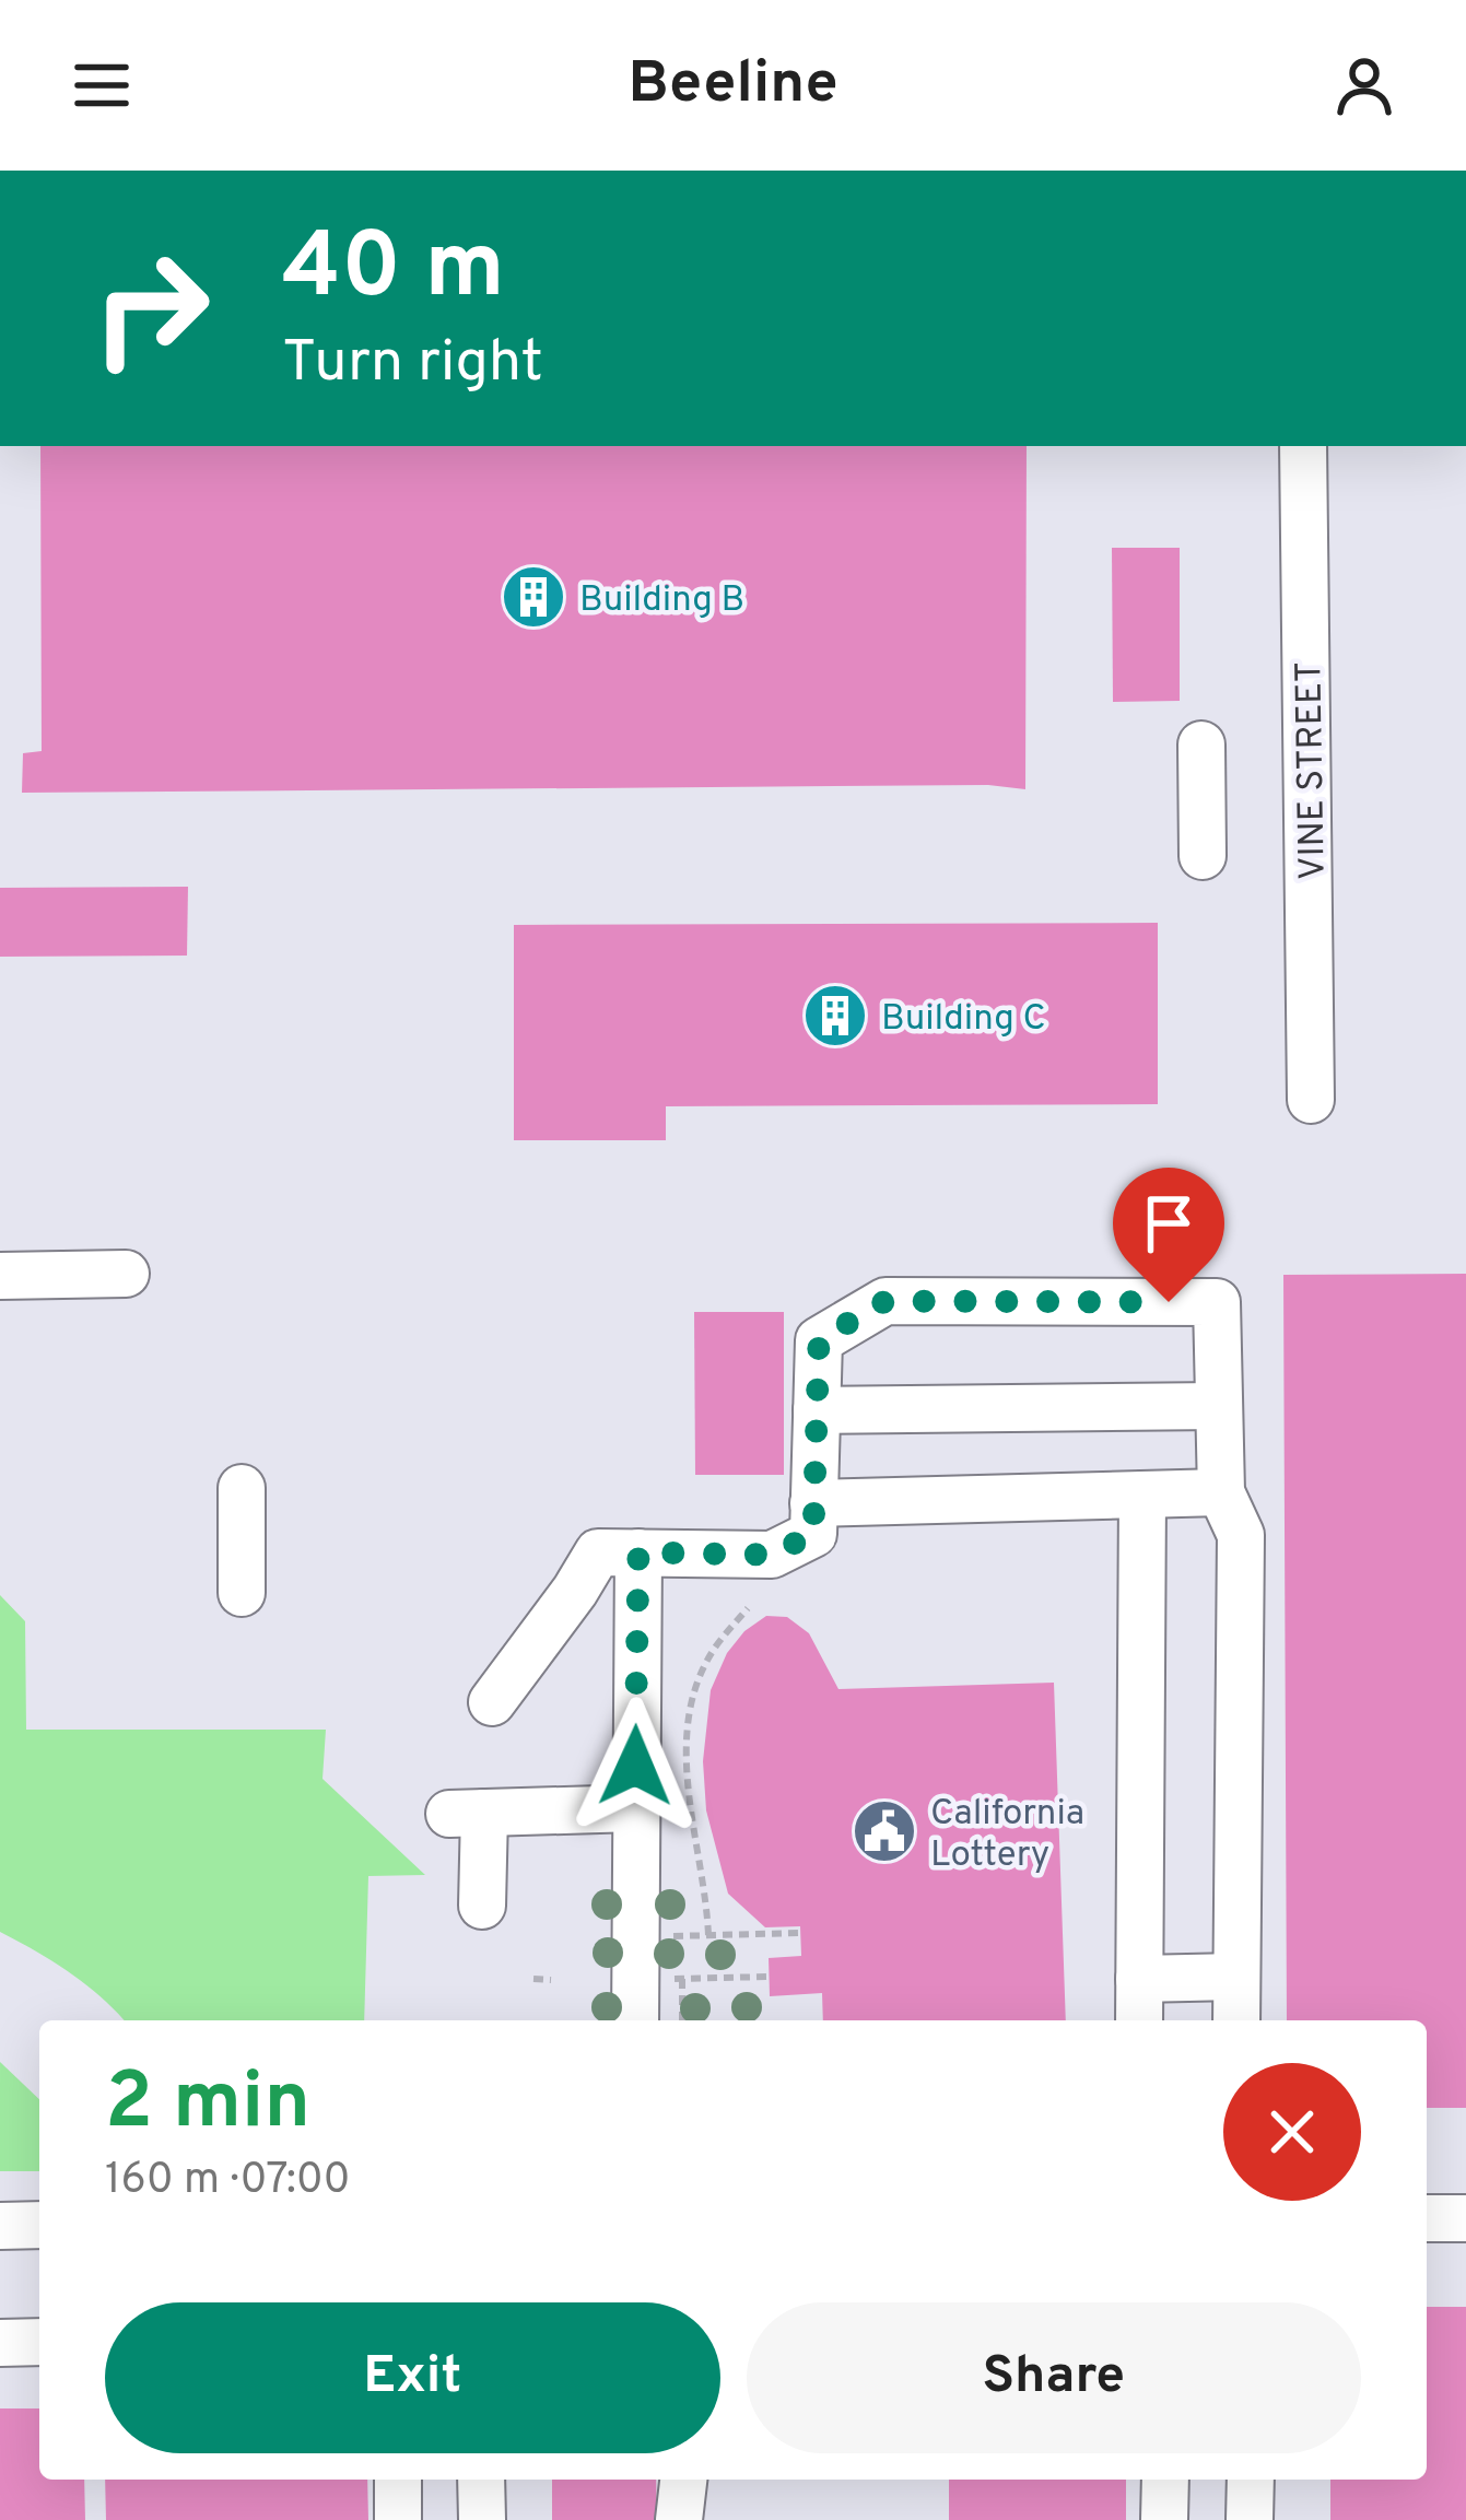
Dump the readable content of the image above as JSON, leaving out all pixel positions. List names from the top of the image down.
{
  "streets": {
    "street": ["VINE STREET"]
  },
  "places": {
    "building": ["Building B", "Building C"],
    "public building": ["California Lottery"]
  },
  "page": {
    "header": "Beeline",
    "turn": ["40 m", "Turn right"],
    "heading": ["2 min", "160 m · 07:00"],
    "buttons": ["Exit", "Share"]
  }
}
